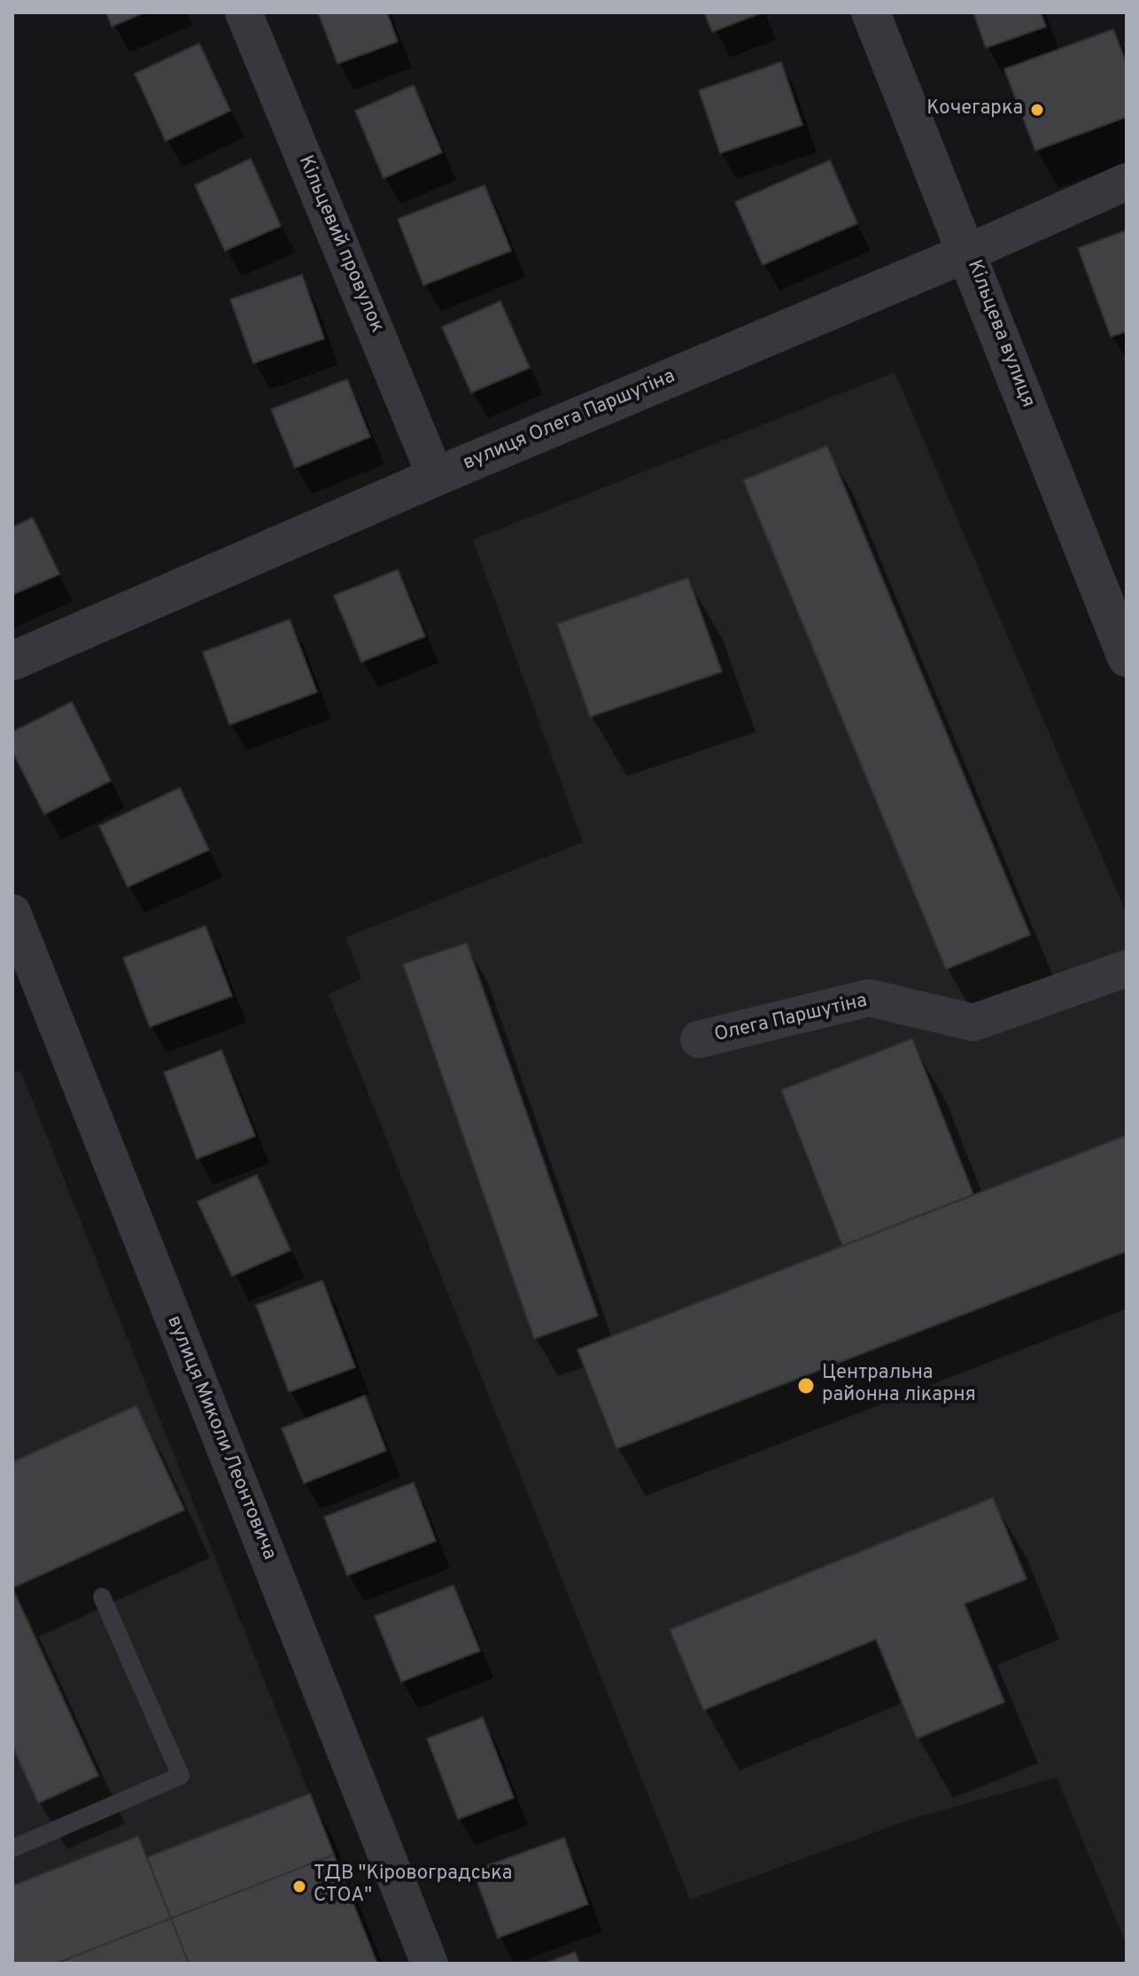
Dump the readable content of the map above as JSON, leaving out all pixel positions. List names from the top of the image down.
{
  "streets": {
    "street": [
      "Кільцевий провулок",
      "Кільцева вулиця",
      "вулиця Олега Паршутіна",
      "Олега Паршутіна",
      "вулиця Миколи Леонтовича"
    ]
  },
  "crossings": [
    ["Кільцевий провулок", "вулиця Олега Паршутіна"],
    ["Кільцева вулиця", "вулиця Олега Паршутіна"]
  ],
  "places": ["Кочегарка", "Центральна районна лікарня", "ТДВ \"Кіровоградська СТОА\""]
}
